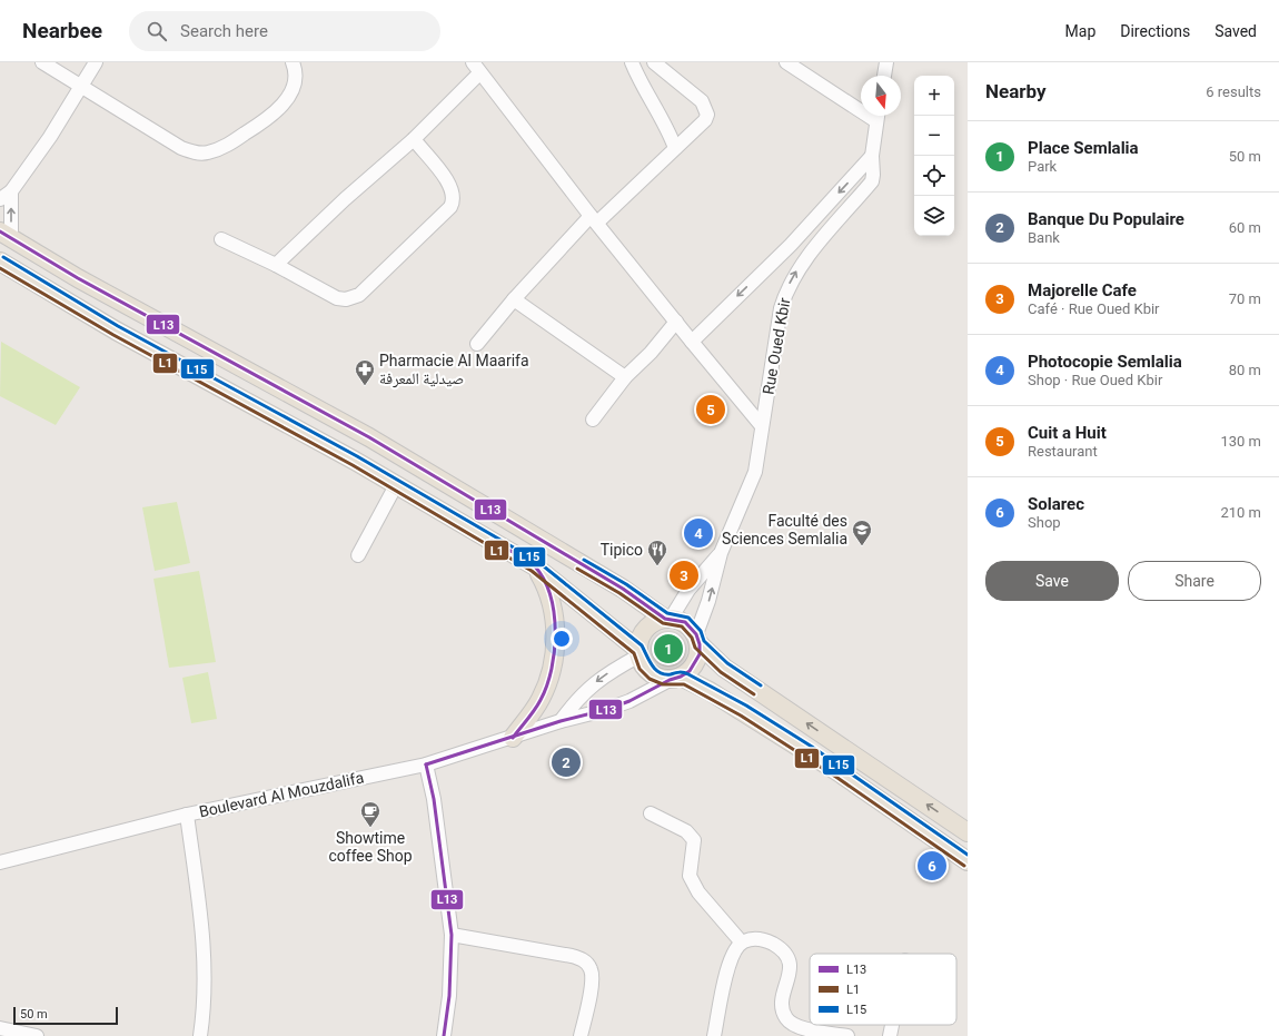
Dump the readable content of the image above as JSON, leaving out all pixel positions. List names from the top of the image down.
{
  "streets": {
    "street": ["Rue Oued Kbir", "Boulevard Al Mouzdalifa"]
  },
  "crossings": [
    ["Rue Oued Kbir", "Boulevard Al Mouzdalifa"]
  ],
  "places": {
    "pharmacy": ["Pharmacie Al Maarifa صيدلية المعرفة"],
    "school or university": ["Faculté des Sciences Semlalia"],
    "restaurant": ["Tipico"],
    "cafe": ["Showtime coffee Shop"]
  },
  "lines": ["transit line L13", "transit line L15", "transit line L1"],
  "legend": ["L13", "L1", "L15"],
  "scale_bar": "50 m",
  "north": "bottom",
  "page": {
    "header": "Nearbee",
    "search": "Search here",
    "nav": ["Map", "Directions", "Saved"],
    "heading": ["Nearby", "6 results"],
    "map_buttons": ["+", "−"],
    "list": [
      {
        "mark": "1",
        "name": "Place Semlalia",
        "note": "Park",
        "value": "50 m"
      },
      {
        "mark": "2",
        "name": "Banque Du Populaire",
        "note": "Bank",
        "value": "60 m"
      },
      {
        "mark": "3",
        "name": "Majorelle Cafe",
        "note": "Café · Rue Oued Kbir",
        "value": "70 m"
      },
      {
        "mark": "4",
        "name": "Photocopie Semlalia",
        "note": "Shop · Rue Oued Kbir",
        "value": "80 m"
      },
      {
        "mark": "5",
        "name": "Cuit a Huit",
        "note": "Restaurant",
        "value": "130 m"
      },
      {
        "mark": "6",
        "name": "Solarec",
        "note": "Shop",
        "value": "210 m"
      }
    ],
    "pins": [
      "5",
      "4",
      "3",
      "1",
      "2",
      "6"
    ],
    "buttons": ["Save", "Share"],
    "scale": "50 m"
  }
}
